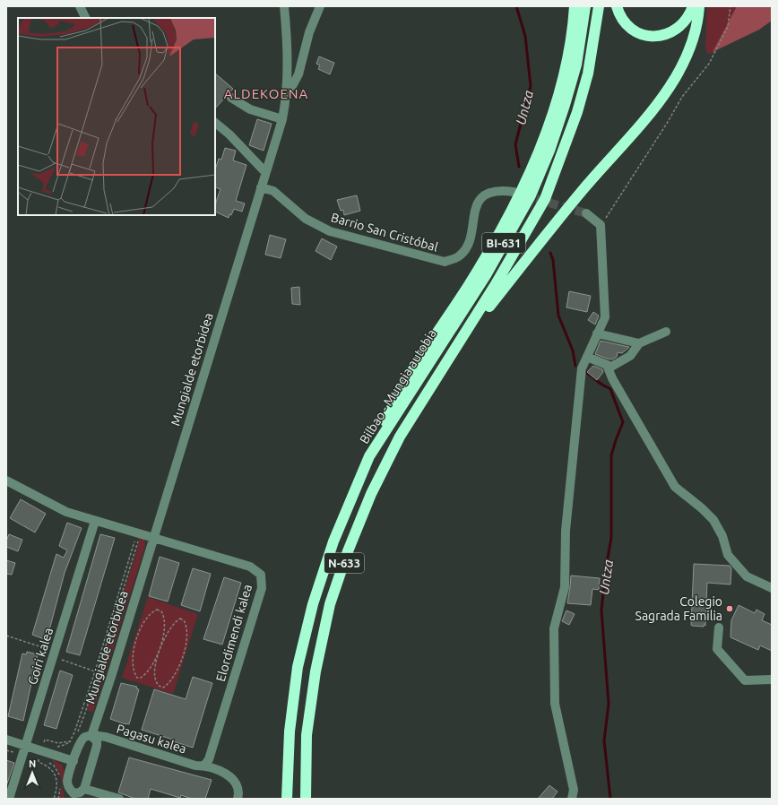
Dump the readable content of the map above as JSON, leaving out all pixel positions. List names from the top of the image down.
{
  "streets": {
    "highway": ["BI-631", "Bilbao - Mungia autobia", "N-633"],
    "street": [
      "Barrio San Cristóbal",
      "Mungialde etorbidea",
      "Elordimendi kalea",
      "Goiri kalea",
      "Pagasu kalea"
    ]
  },
  "crossings": [
    ["Barrio San Cristóbal", "Mungialde etorbidea"],
    ["BI-631", "N-633"],
    ["Mungialde etorbidea", "Elordimendi kalea"],
    ["Mungialde etorbidea", "Pagasu kalea"],
    ["Bilbao - Mungia autobia", "N-633"],
    ["Elordimendi kalea", "Goiri kalea"],
    ["Elordimendi kalea", "Pagasu kalea"]
  ],
  "districts": ["ALDEKOENA"],
  "water": ["Untza"],
  "places": ["Colegio Sagrada Familia"],
  "north": "top"
}
